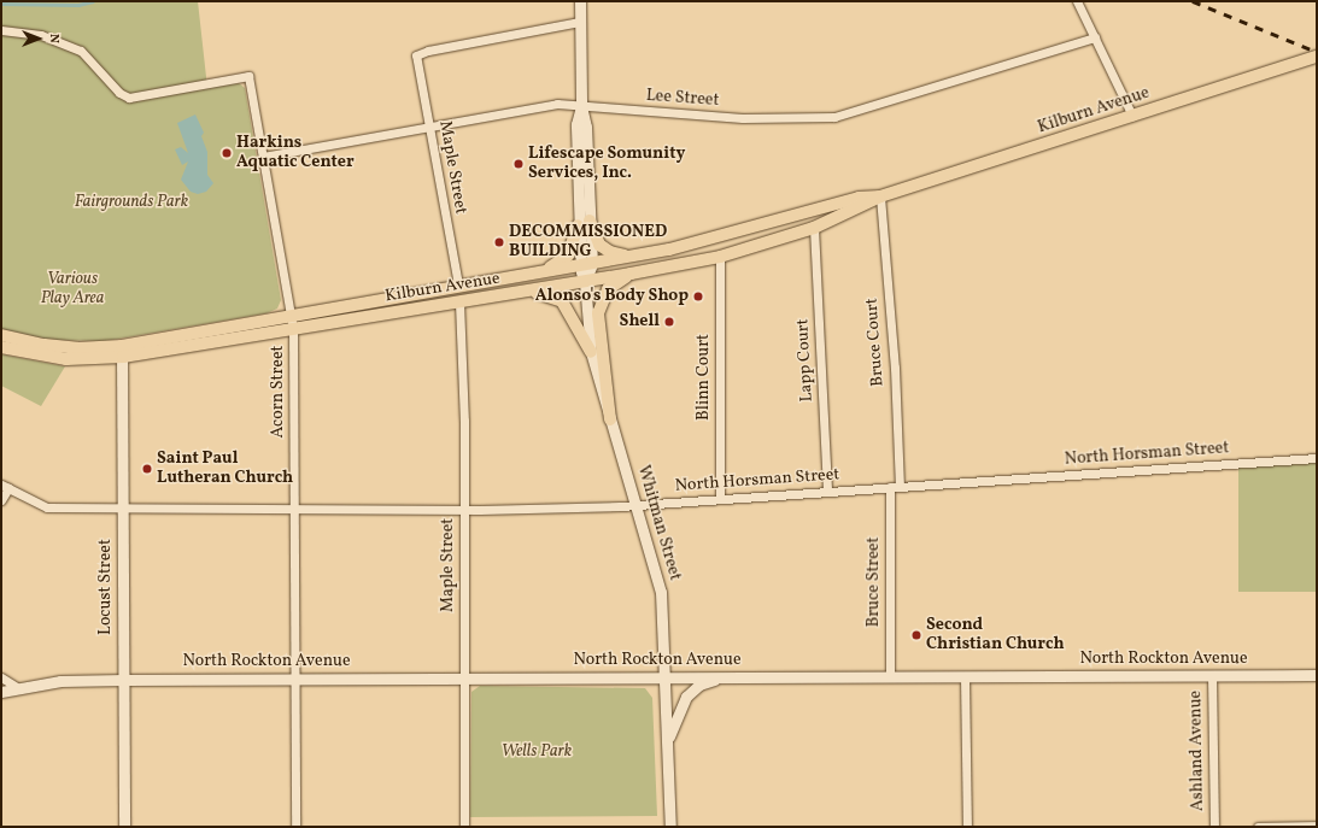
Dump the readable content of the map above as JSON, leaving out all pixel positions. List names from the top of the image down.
{
  "streets": {
    "main road": [
      "Kilburn Avenue",
      "Whitman Street",
      "Locust Street",
      "North Rockton Avenue"
    ],
    "street": [
      "Lee Street",
      "Maple Street",
      "Bruce Court",
      "Lapp Court",
      "Blinn Court",
      "Acorn Street",
      "North Horsman Street",
      "Bruce Street",
      "Ashland Avenue"
    ]
  },
  "crossings": [
    ["Lee Street", "Maple Street"],
    ["Lee Street", "Acorn Street"],
    ["Kilburn Avenue", "Maple Street"],
    ["Kilburn Avenue", "Bruce Court"],
    ["Kilburn Avenue", "Lapp Court"],
    ["Kilburn Avenue", "Blinn Court"],
    ["Kilburn Avenue", "Acorn Street"],
    ["Kilburn Avenue", "Whitman Street"],
    ["Kilburn Avenue", "Locust Street"],
    ["Maple Street", "North Horsman Street"],
    ["Maple Street", "North Rockton Avenue"],
    ["Bruce Court", "North Horsman Street"],
    ["Lapp Court", "North Horsman Street"],
    ["Blinn Court", "North Horsman Street"],
    ["Acorn Street", "North Horsman Street"],
    ["Acorn Street", "North Rockton Avenue"],
    ["North Horsman Street", "Whitman Street"],
    ["North Horsman Street", "Bruce Street"],
    ["North Horsman Street", "Locust Street"],
    ["Whitman Street", "North Rockton Avenue"],
    ["Bruce Street", "North Rockton Avenue"],
    ["Locust Street", "North Rockton Avenue"],
    ["North Rockton Avenue", "Ashland Avenue"]
  ],
  "parks": ["Fairgrounds Park", "Various Play Area", "Wells Park"],
  "places": [
    "Harkins Aquatic Center",
    "Lifescape Somunity Services, Inc.",
    "DECOMMISSIONED BUILDING",
    "Alonso's Body Shop",
    "Shell",
    "Saint Paul Lutheran Church",
    "Second Christian Church"
  ],
  "north": "right"
}
